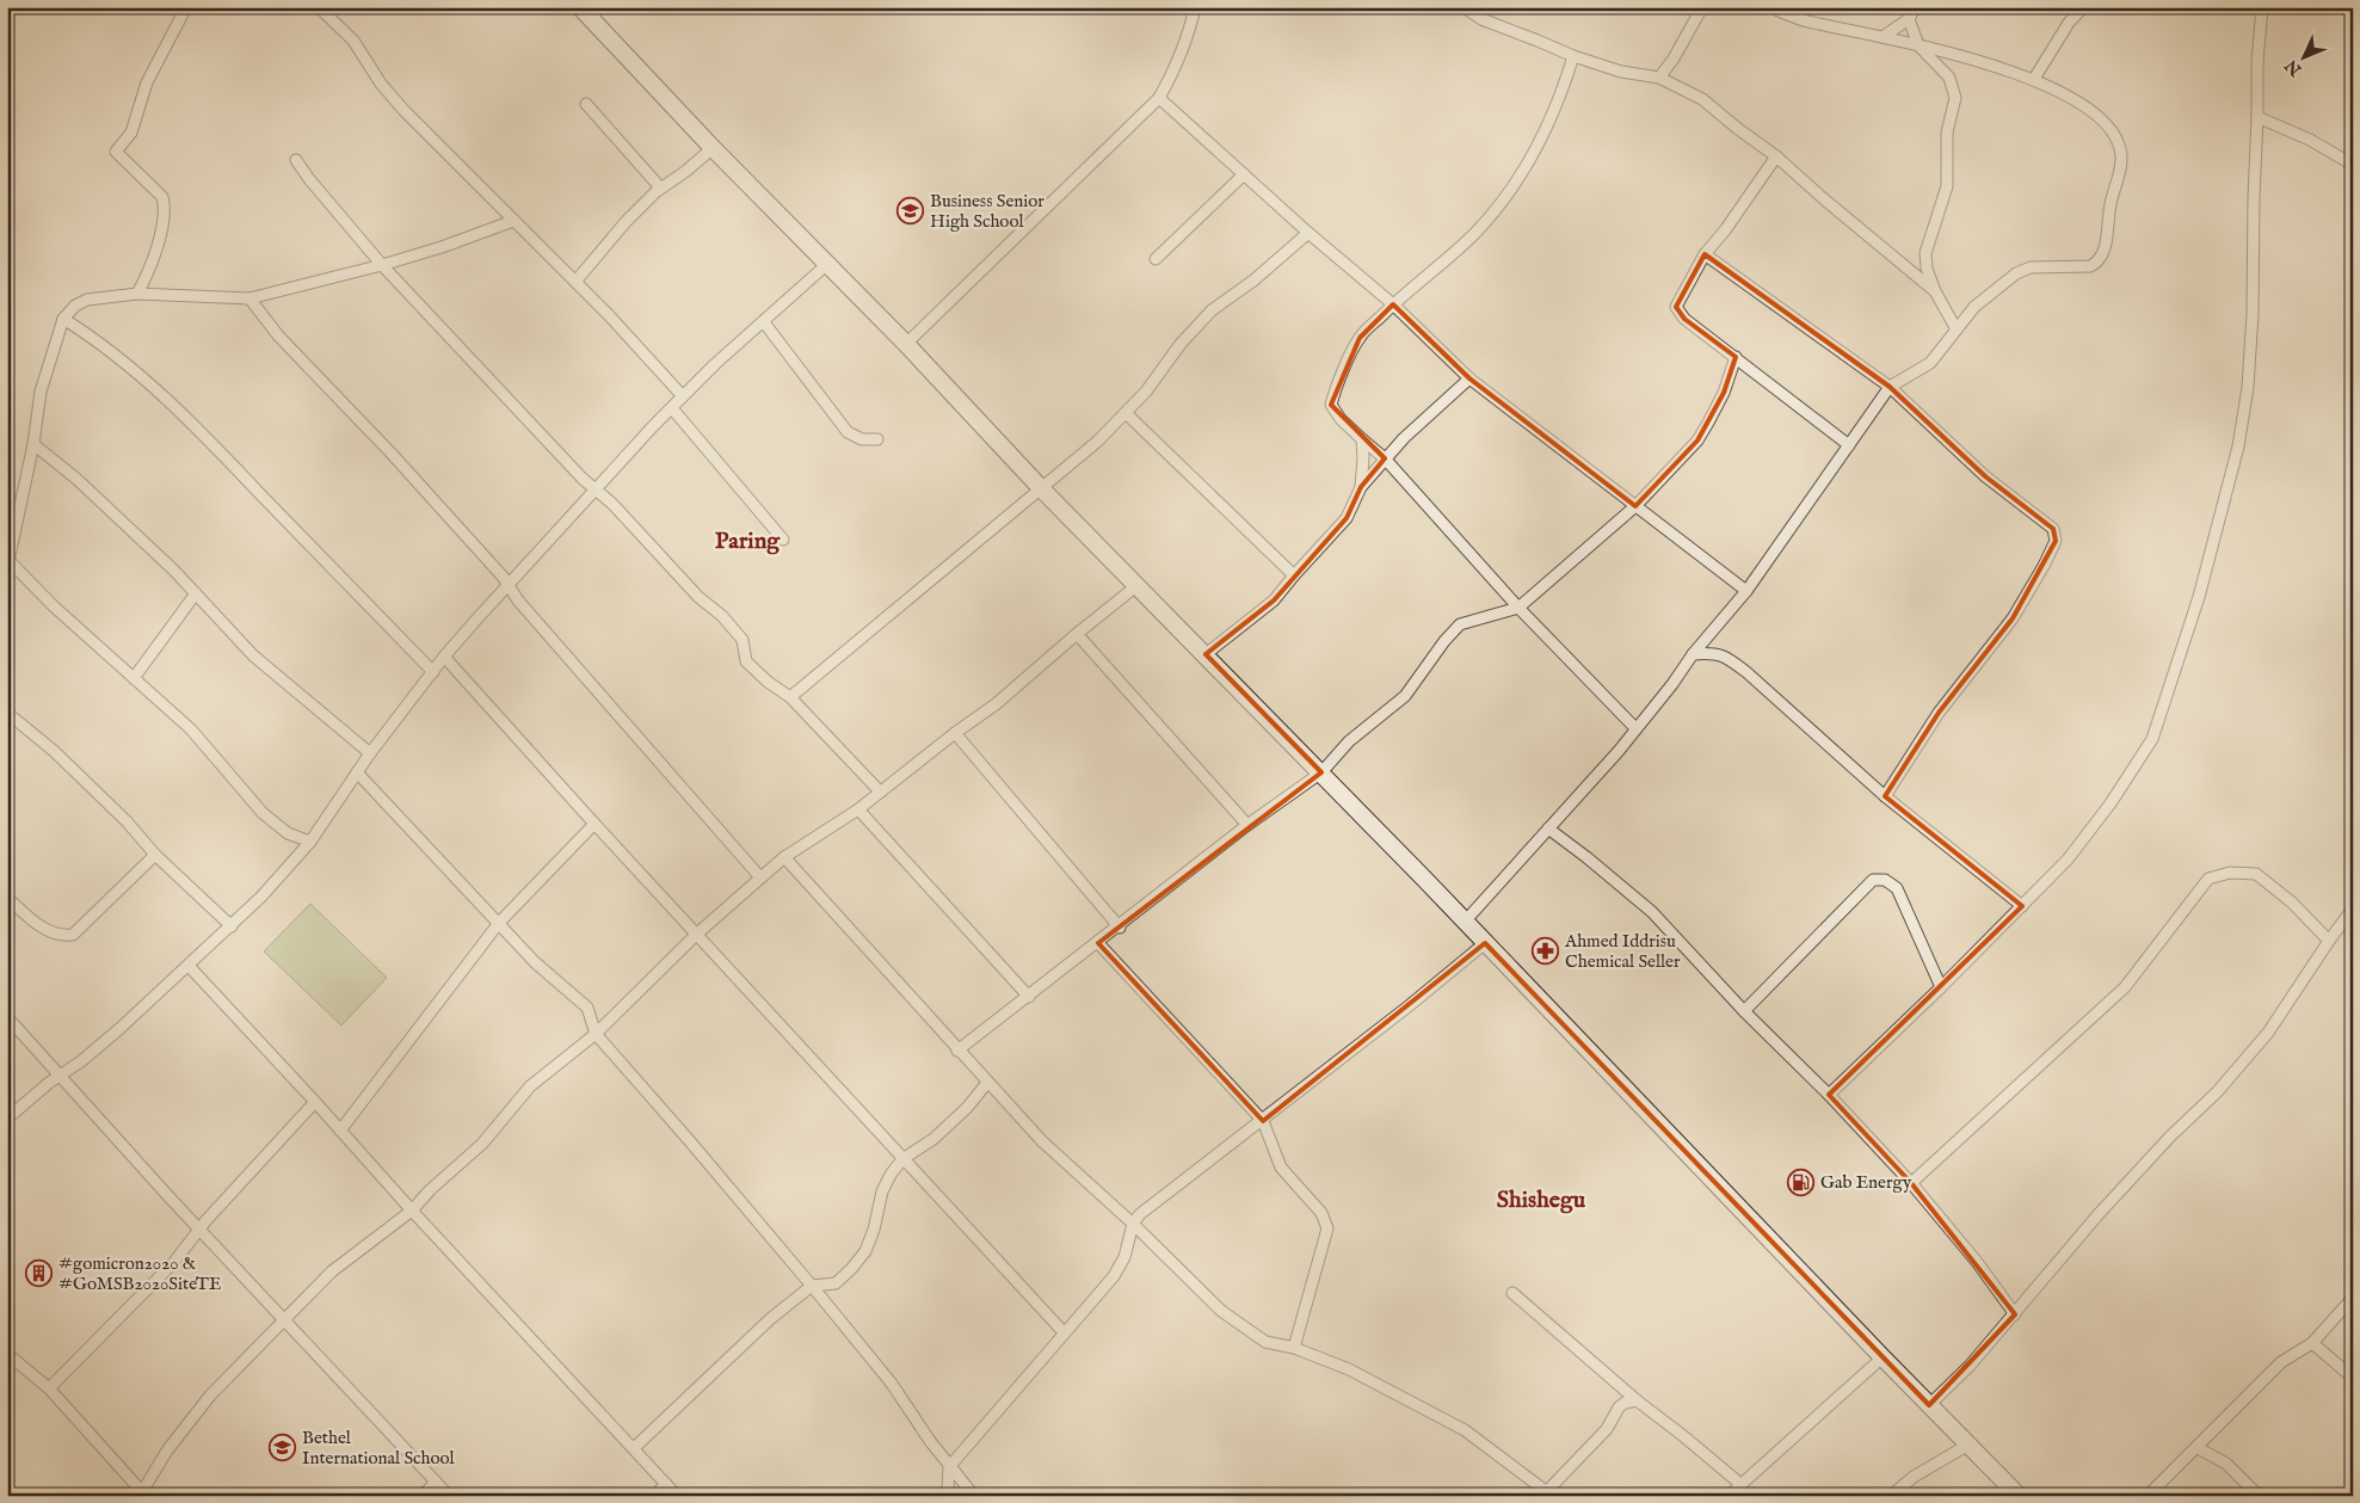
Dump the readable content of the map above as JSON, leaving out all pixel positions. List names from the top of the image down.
{
  "districts": ["Paring", "Shishegu"],
  "places": {
    "school or university": ["Business Senior High School", "Bethel International School"],
    "pharmacy": ["Ahmed Iddrisu Chemical Seller"],
    "fuel station": ["Gab Energy"],
    "building": ["#gomicron2020 & #GoMSB2020SiteTE"]
  },
  "north": "bottom left"
}
